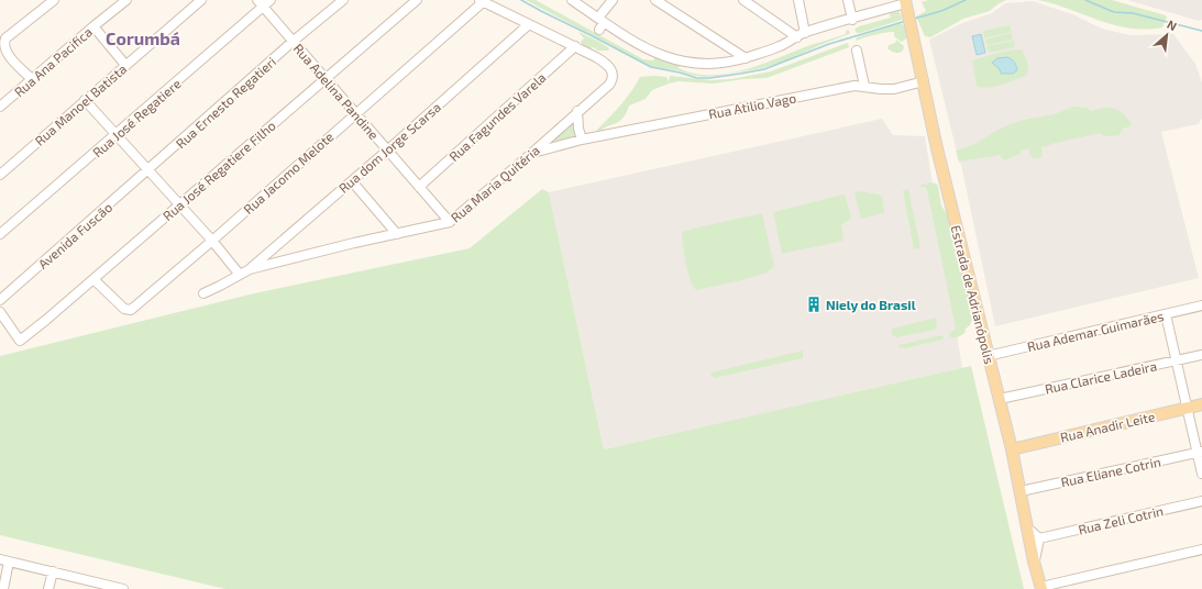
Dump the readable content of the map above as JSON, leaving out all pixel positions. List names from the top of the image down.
{
  "streets": {
    "main road": ["Estrada de Adrianópolis", "Rua Anadir Leite"],
    "street": [
      "Rua Ana Pacifica",
      "Rua Adelina Pandine",
      "Rua Ernesto Regatieri",
      "Rua Manoel Batista",
      "Rua Atilio Vago",
      "Rua Fagundes Varela",
      "Rua José Regatiere",
      "Rua dom Jorge Scarsa",
      "Rua José Regatiere Filho",
      "Rua Jacomo Melote",
      "Rua Maria Quitéria",
      "Avenida Fuscão",
      "Rua Ademar Guimarães",
      "Rua Clarice Ladeira",
      "Rua Eliane Cotrin",
      "Rua Zeli Cotrin"
    ]
  },
  "crossings": [
    ["Rua Adelina Pandine", "Rua Ernesto Regatieri"],
    ["Rua Adelina Pandine", "Rua Fagundes Varela"],
    ["Rua Adelina Pandine", "Rua José Regatiere"],
    ["Rua Adelina Pandine", "Rua dom Jorge Scarsa"],
    ["Rua Adelina Pandine", "Rua José Regatiere Filho"],
    ["Rua Adelina Pandine", "Rua Jacomo Melote"],
    ["Rua Adelina Pandine", "Rua Maria Quitéria"],
    ["Rua Ernesto Regatieri", "Avenida Fuscão"],
    ["Rua Atilio Vago", "Rua Maria Quitéria"],
    ["Rua Atilio Vago", "Estrada de Adrianópolis"],
    ["Rua Fagundes Varela", "Rua Maria Quitéria"],
    ["Rua dom Jorge Scarsa", "Rua Maria Quitéria"],
    ["Rua José Regatiere Filho", "Rua Jacomo Melote"],
    ["Rua Jacomo Melote", "Rua Maria Quitéria"],
    ["Estrada de Adrianópolis", "Rua Ademar Guimarães"],
    ["Estrada de Adrianópolis", "Rua Clarice Ladeira"],
    ["Estrada de Adrianópolis", "Rua Anadir Leite"],
    ["Estrada de Adrianópolis", "Rua Eliane Cotrin"]
  ],
  "districts": ["Corumbá"],
  "places": {
    "building": ["Niely do Brasil"]
  },
  "north": "top right"
}
